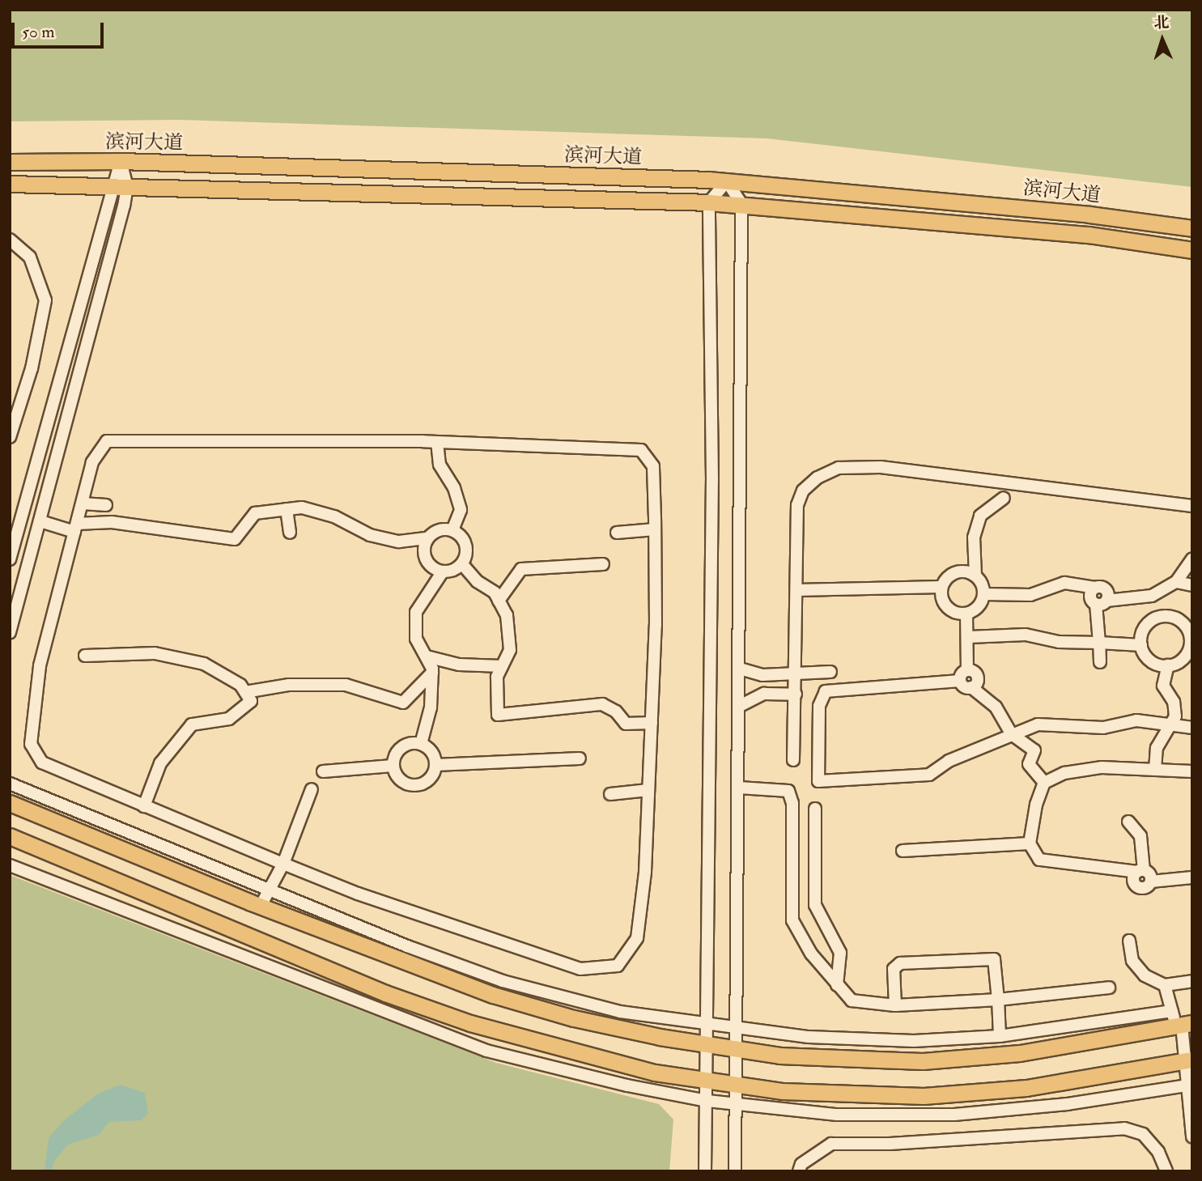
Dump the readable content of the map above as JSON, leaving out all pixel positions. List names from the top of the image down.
{
  "streets": {
    "main road": ["滨河大道"]
  },
  "scale_bar": "50 m",
  "north": "top"
}
